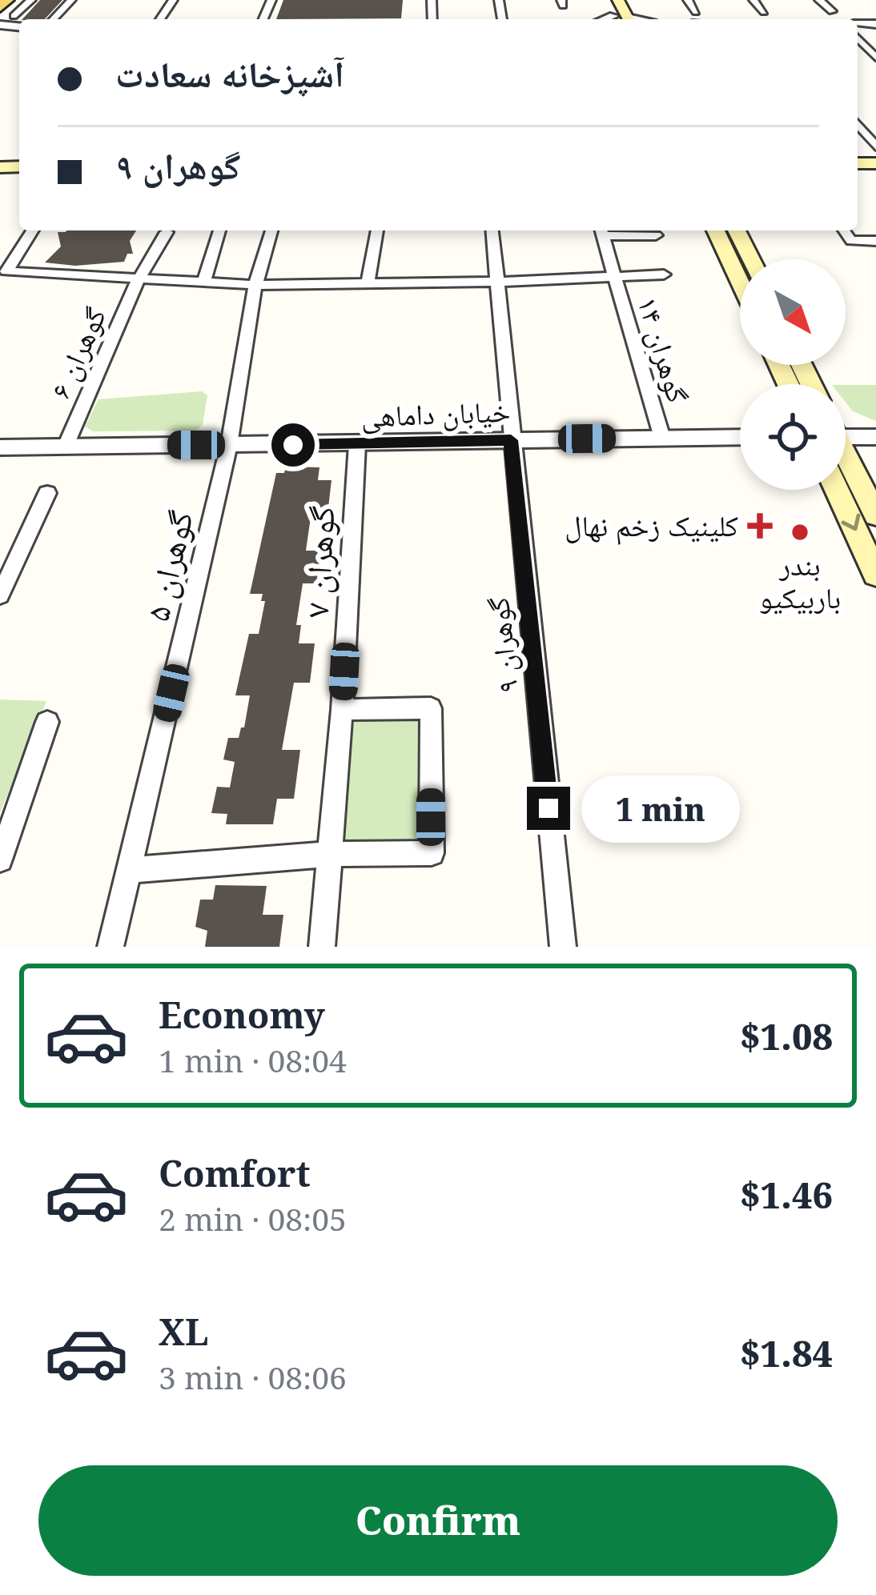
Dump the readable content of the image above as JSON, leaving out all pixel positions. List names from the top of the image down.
{
  "streets": {
    "street": [
      "گوهران ۱۴",
      "گوهران ۶",
      "خیابان داماهی",
      "گوهران ۷",
      "گوهران ۵",
      "گوهران ۹"
    ]
  },
  "crossings": [
    ["گوهران ۱۴", "خیابان داماهی"],
    ["گوهران ۶", "خیابان داماهی"],
    ["خیابان داماهی", "گوهران ۷"],
    ["خیابان داماهی", "گوهران ۵"],
    ["خیابان داماهی", "گوهران ۹"]
  ],
  "places": {
    "health": ["کلینیک زخم نهال"],
    "other": ["بندر باربیکیو"]
  },
  "north": "bottom right",
  "page": {
    "banner": ["آشپزخانه سعادت", "گوهران ۹"],
    "bubble": "1 min",
    "list": [
      {
        "name": "Economy",
        "note": "1 min · 08:04",
        "value": "$1.08"
      },
      {
        "name": "Comfort",
        "note": "2 min · 08:05",
        "value": "$1.46"
      },
      {
        "name": "XL",
        "note": "3 min · 08:06",
        "value": "$1.84"
      }
    ],
    "buttons": "Confirm"
  }
}
